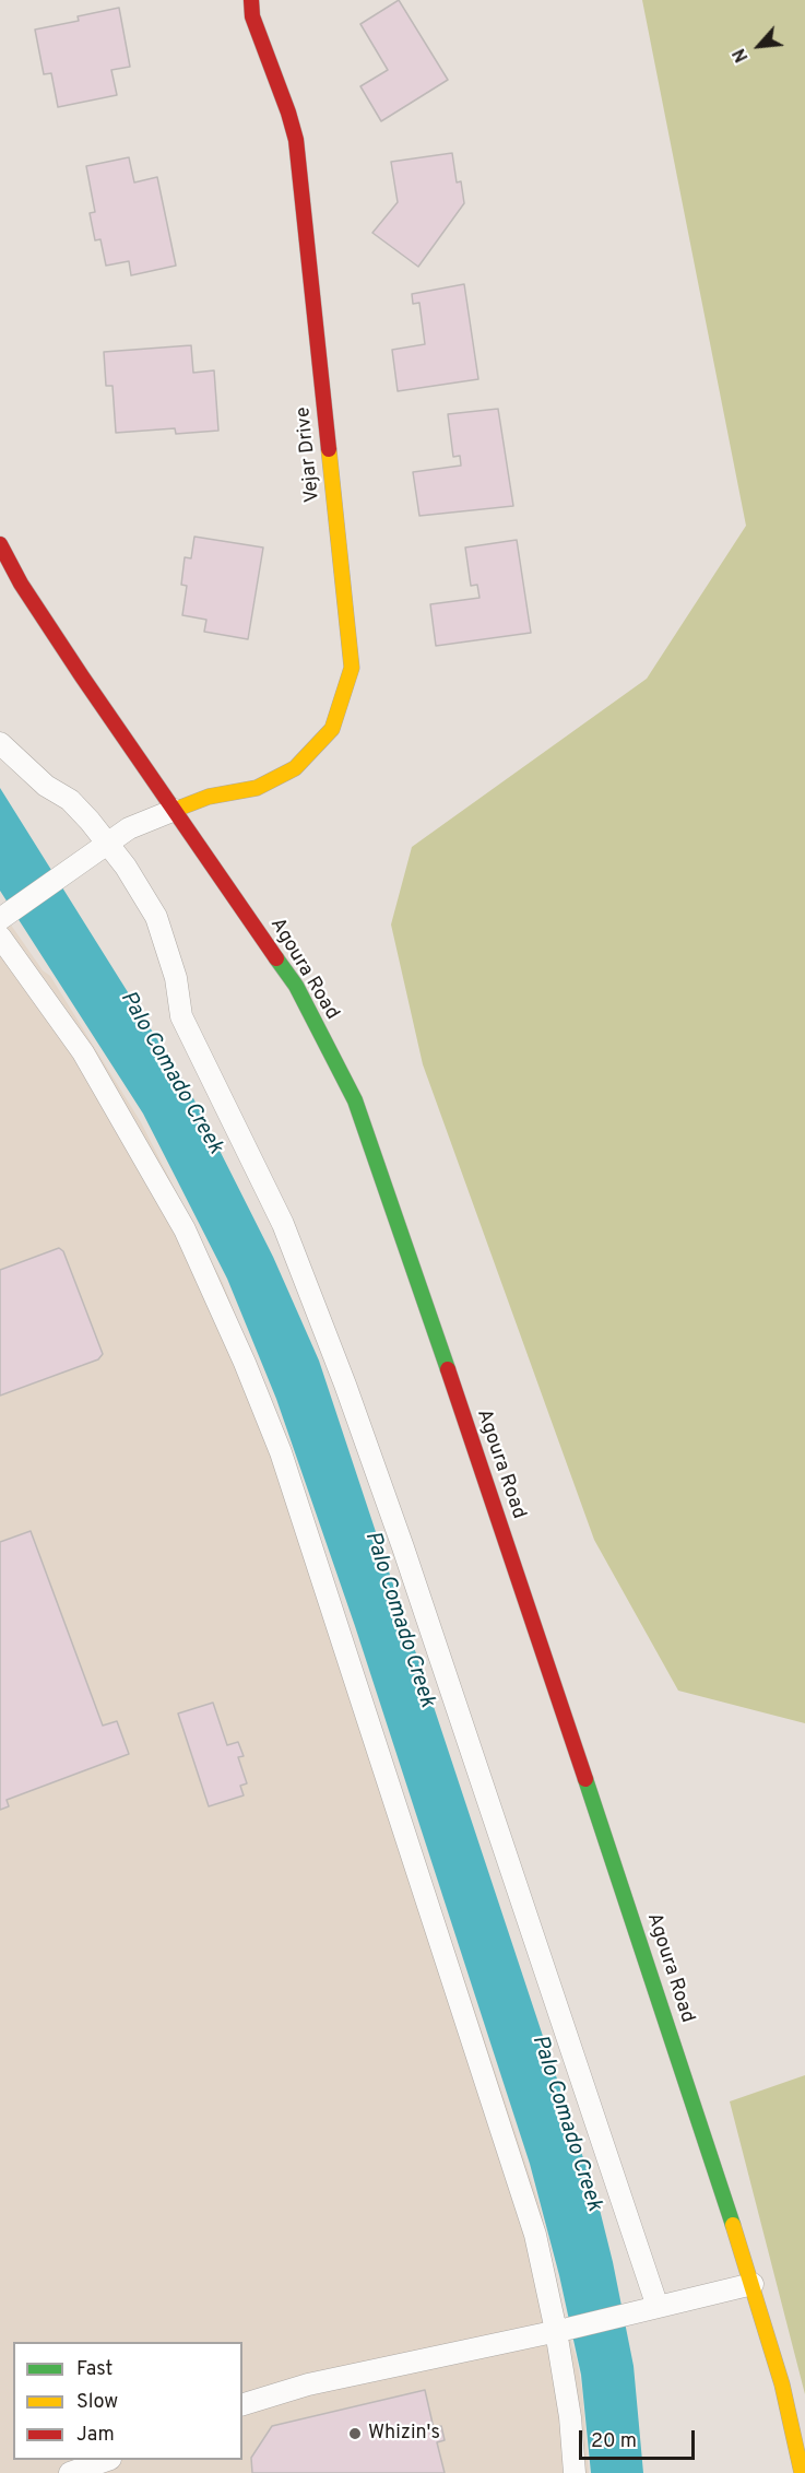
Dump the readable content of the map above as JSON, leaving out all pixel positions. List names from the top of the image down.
{
  "streets": {
    "main road": ["Vejar Drive", "Agoura Road"]
  },
  "crossings": [
    ["Vejar Drive", "Agoura Road"]
  ],
  "water": ["Palo Comado Creek"],
  "places": ["Whizin's"],
  "legend": ["Fast", "Slow", "Jam"],
  "scale_bar": "20 m",
  "north": "bottom left"
}
